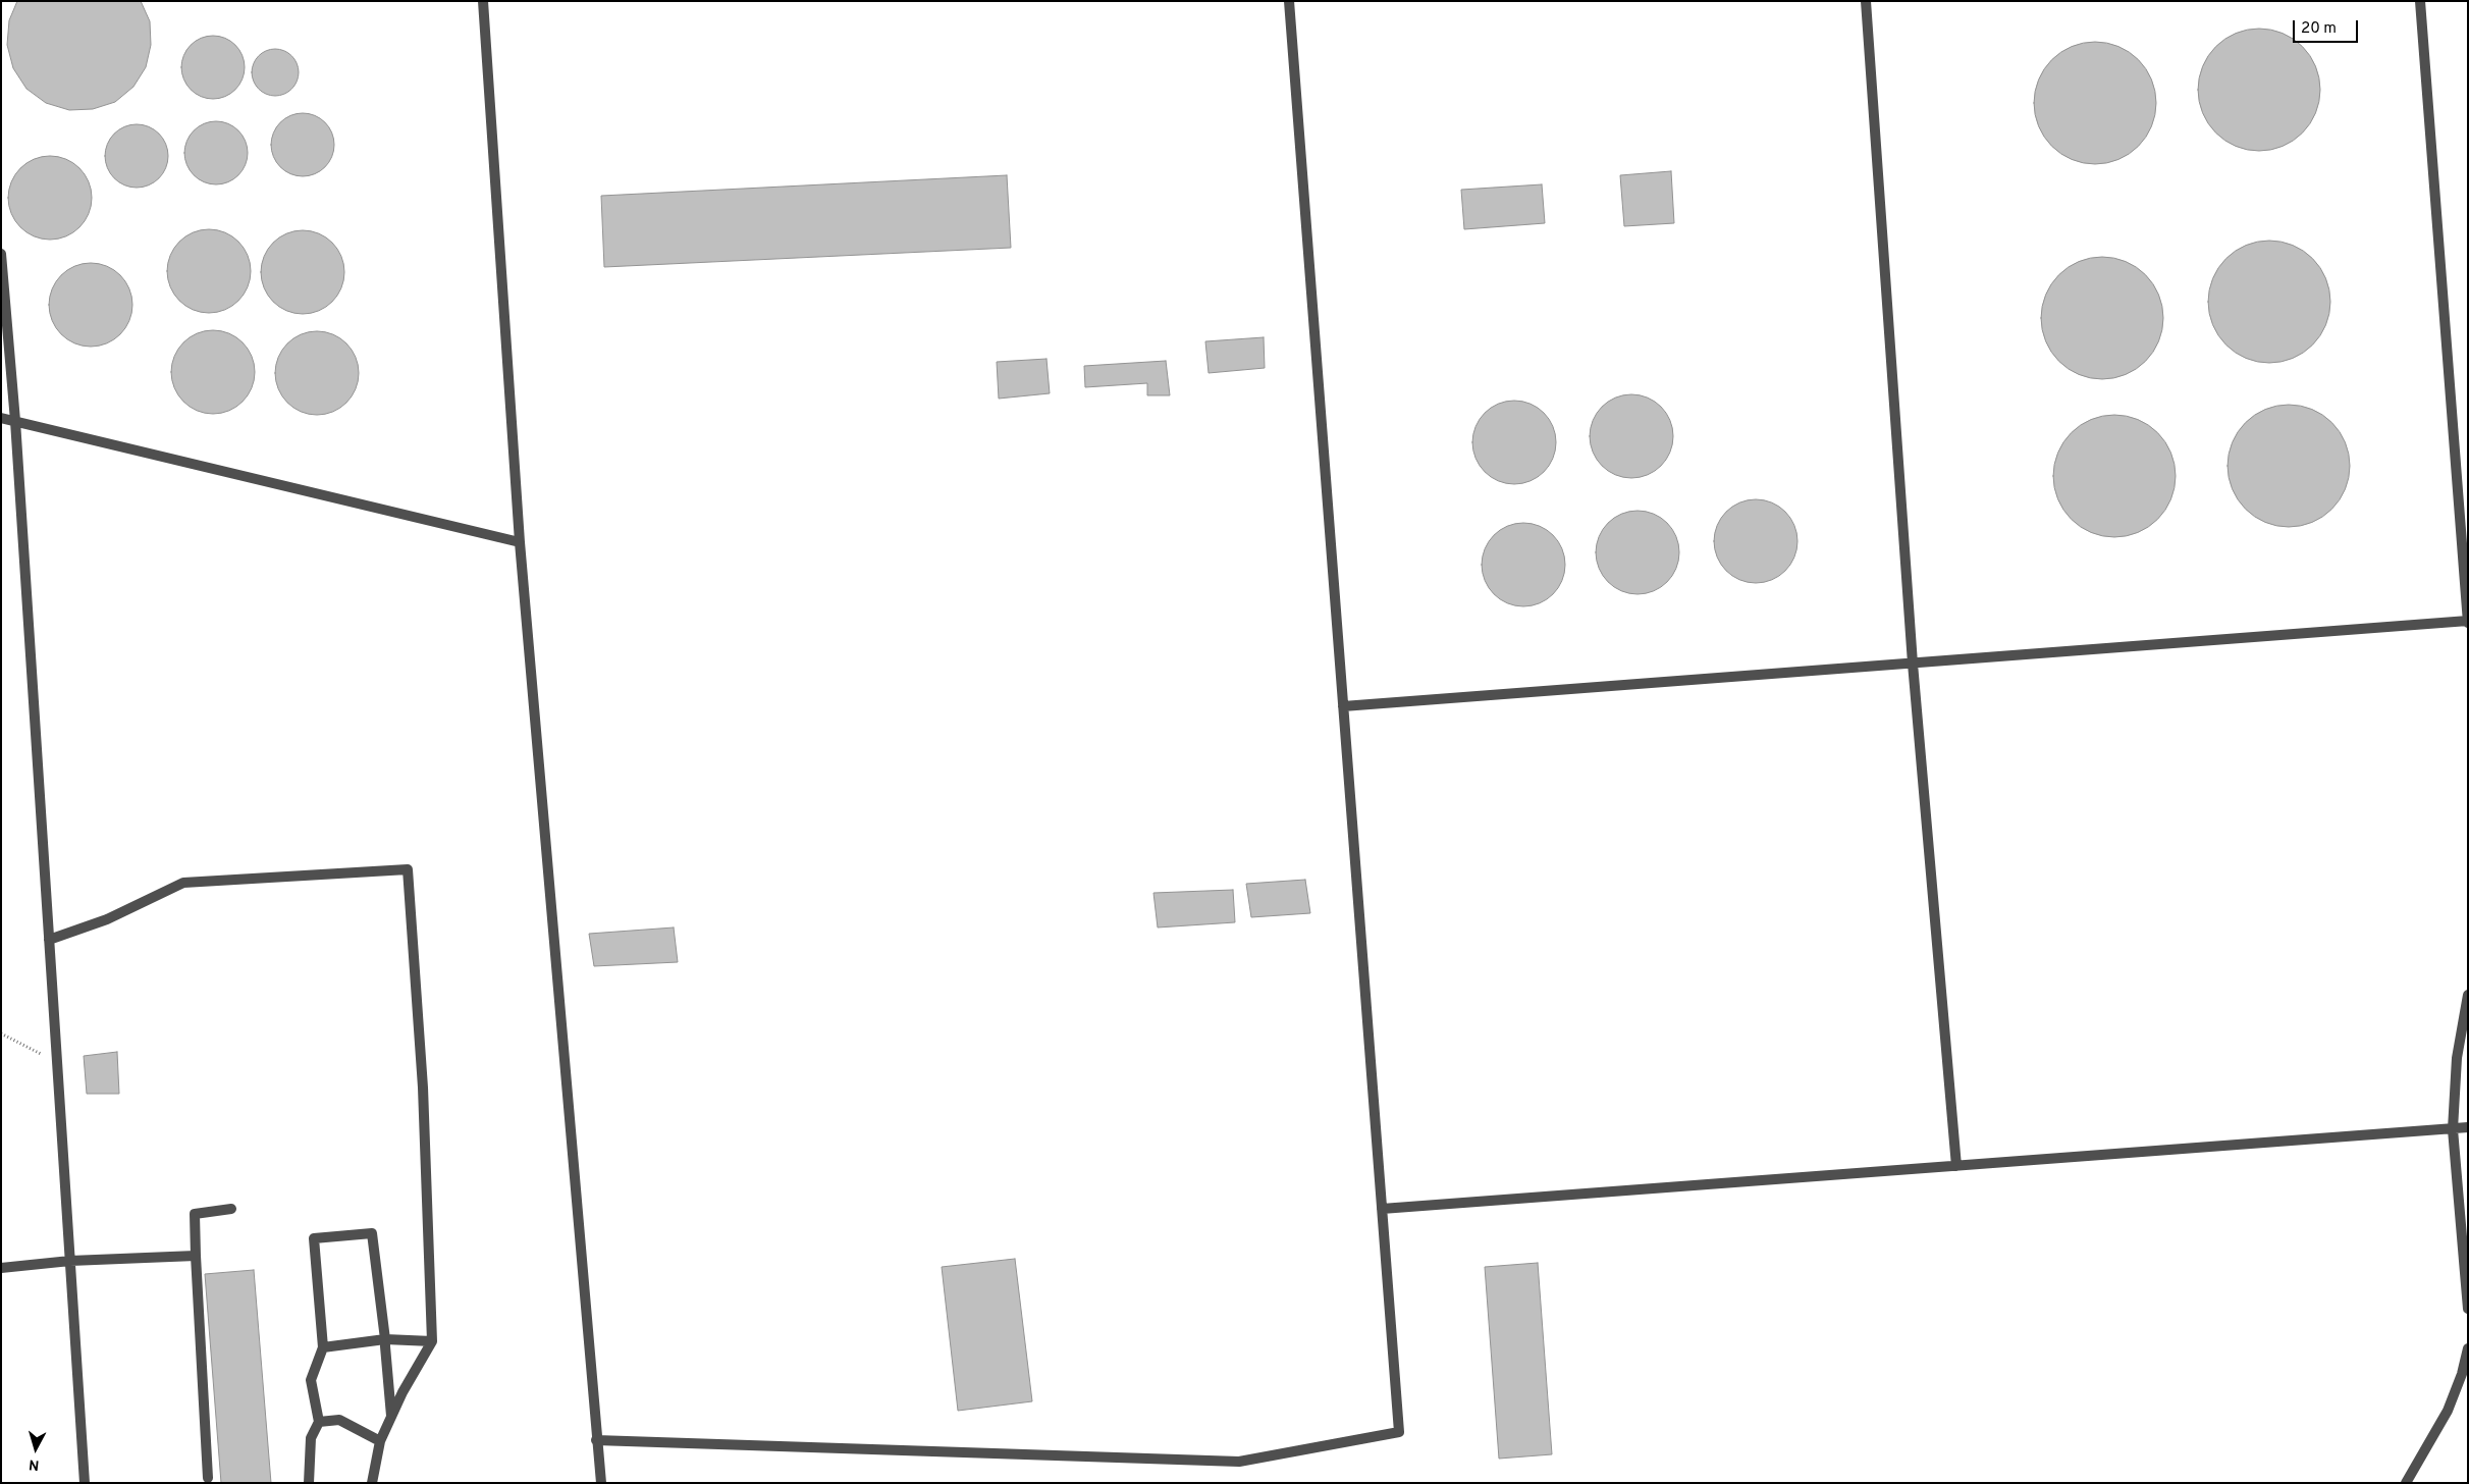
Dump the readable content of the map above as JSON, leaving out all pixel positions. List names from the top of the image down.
{
  "scale_bar": "20 m",
  "north": "bottom"
}
